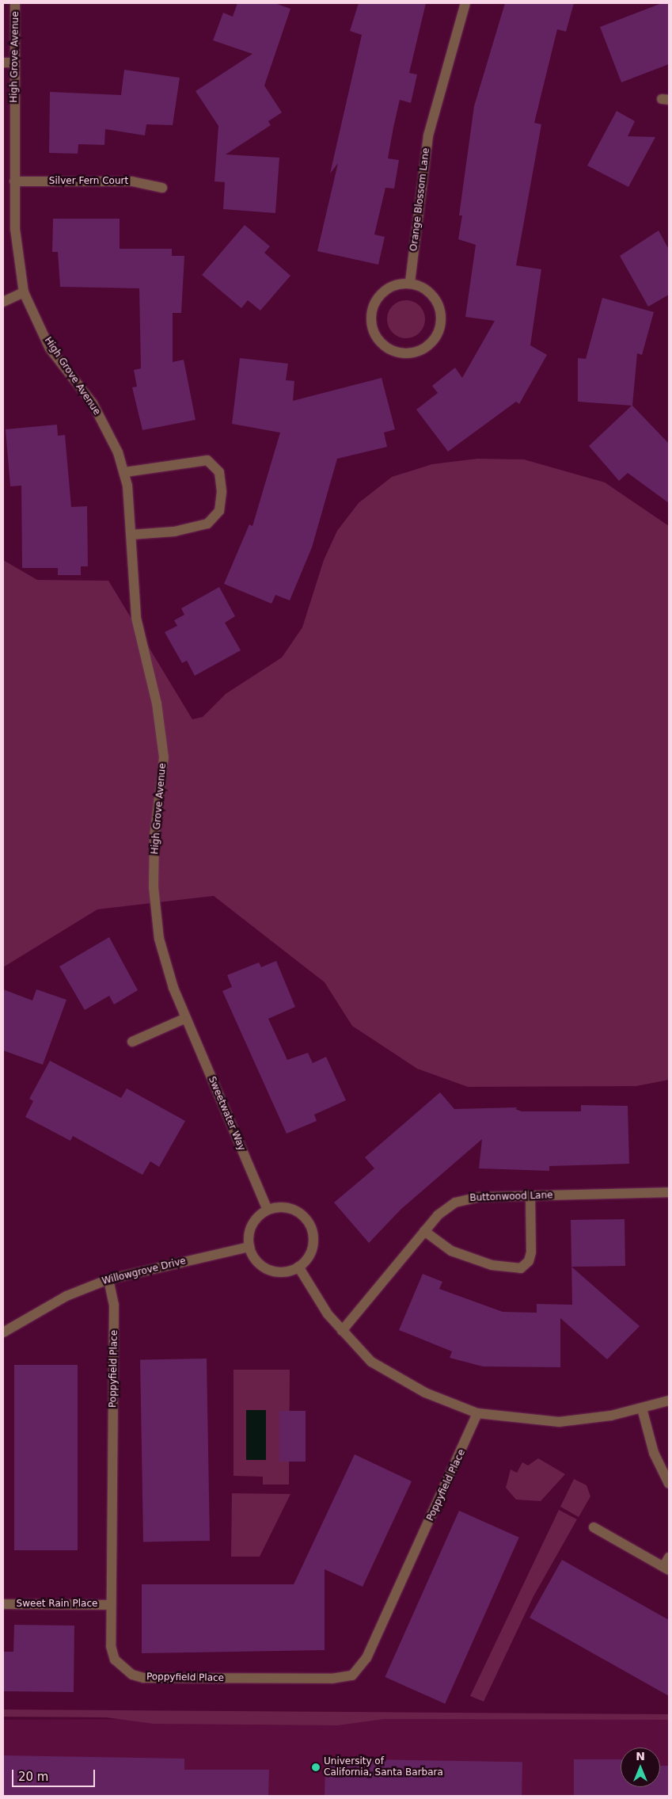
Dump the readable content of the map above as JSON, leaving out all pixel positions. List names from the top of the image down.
{
  "streets": {
    "street": [
      "High Grove Avenue",
      "Silver Fern Court",
      "Orange Blossom Lane",
      "Sweetwater Way",
      "Buttonwood Lane",
      "Willowgrove Drive",
      "Poppyfield Place",
      "Sweet Rain Place"
    ]
  },
  "crossings": [
    ["High Grove Avenue", "Silver Fern Court"],
    ["High Grove Avenue", "Sweetwater Way"],
    ["Sweetwater Way", "Willowgrove Drive"],
    ["Willowgrove Drive", "Poppyfield Place"],
    ["Poppyfield Place", "Sweet Rain Place"]
  ],
  "places": ["University of California, Santa Barbara"],
  "scale_bar": "20 m",
  "north": "top"
}
